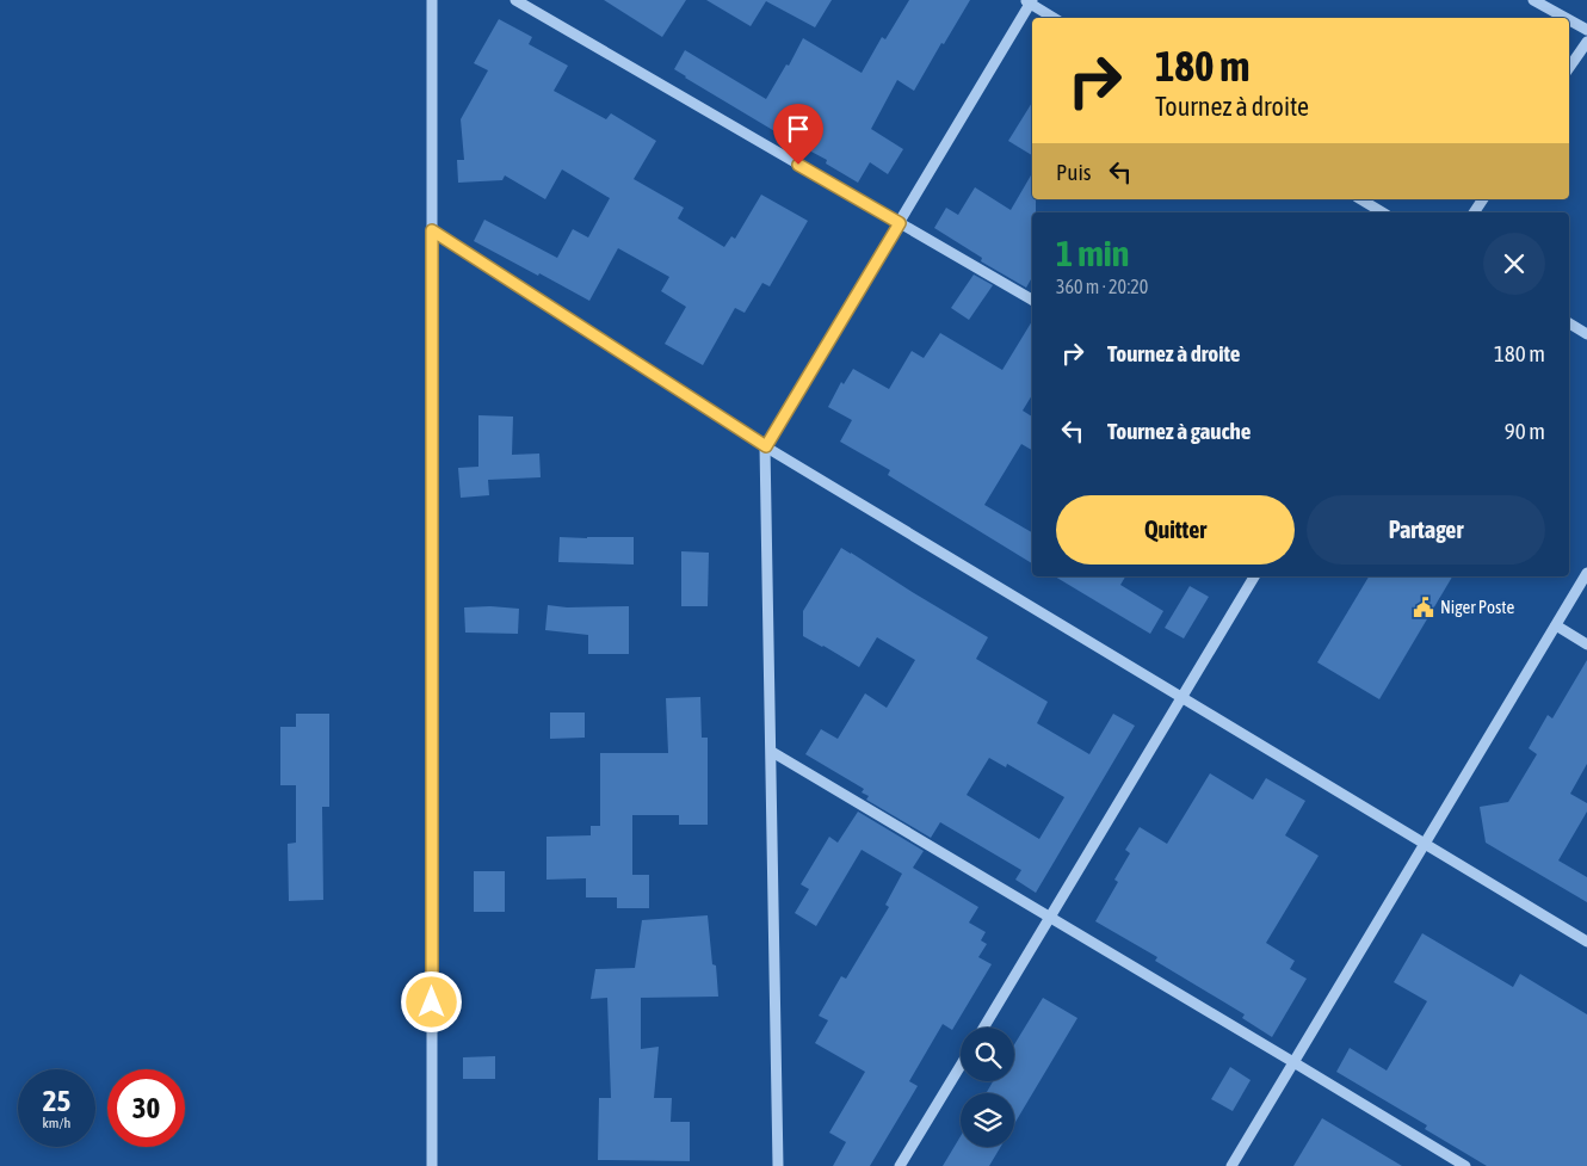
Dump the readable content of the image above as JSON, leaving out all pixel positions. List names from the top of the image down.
{
  "places": {
    "public building": ["Niger Poste"]
  },
  "page": {
    "turn": ["180 m", "Tournez à droite"],
    "then": "Puis",
    "heading": ["1 min", "360 m · 20:20"],
    "list": [
      {
        "name": "Tournez à droite",
        "value": "180 m"
      },
      {
        "name": "Tournez à gauche",
        "value": "90 m"
      }
    ],
    "buttons": ["Quitter", "Partager"],
    "speed": "25 km/h",
    "limit": "30"
  }
}
